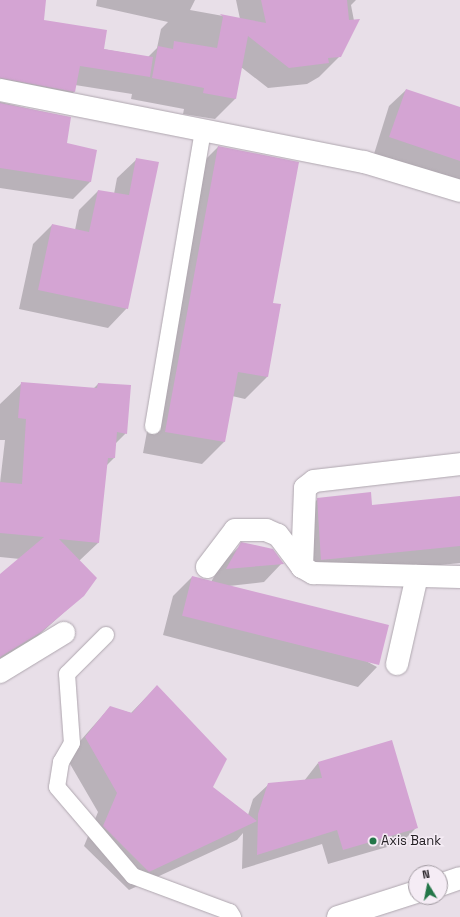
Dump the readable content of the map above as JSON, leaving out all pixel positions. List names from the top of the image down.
{
  "places": ["Axis Bank"],
  "north": "top"
}
